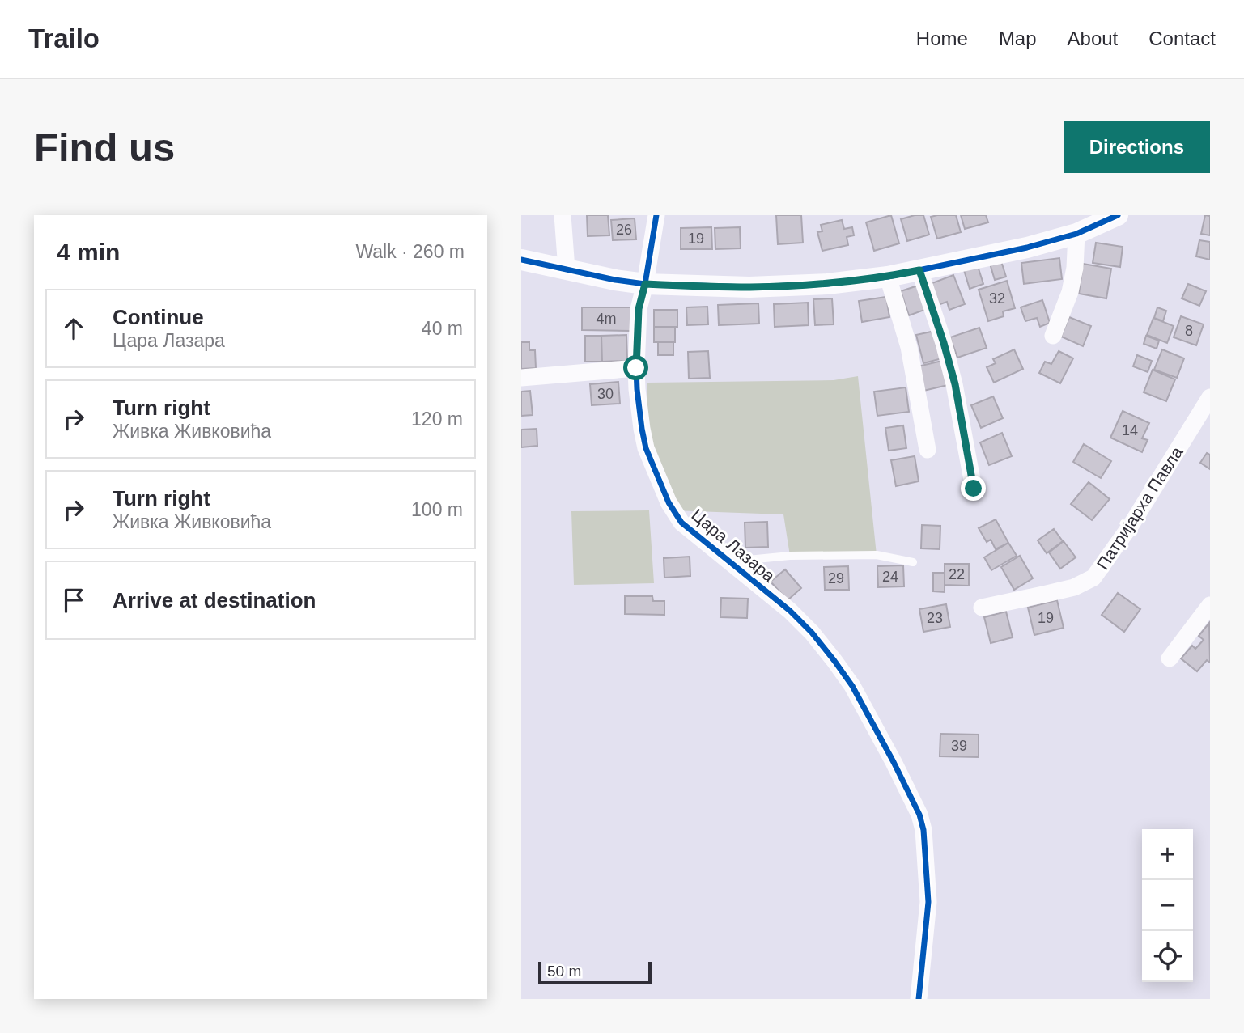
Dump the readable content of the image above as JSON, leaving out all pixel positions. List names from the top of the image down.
{
  "streets": {
    "street": ["Патријарха Павла", "Цара Лазара"]
  },
  "house_numbers": [
    "26",
    "19",
    "32",
    "4m",
    "8",
    "30",
    "14",
    "22",
    "24",
    "29",
    "23",
    "19",
    "39"
  ],
  "scale_bar": "50 m",
  "page": {
    "header": "Trailo",
    "nav": [
      "Home",
      "Map",
      "About",
      "Contact"
    ],
    "buttons": "Directions",
    "title": "Find us",
    "heading": ["4 min", "Walk · 260 m"],
    "list": [
      ["Continue", "Цара Лазара", "40 m"],
      ["Turn right", "Живка Живковића", "120 m"],
      ["Turn right", "Живка Живковића", "100 m"],
      "Arrive at destination"
    ],
    "map_buttons": ["+", "−"],
    "scale": "50 m"
  }
}
